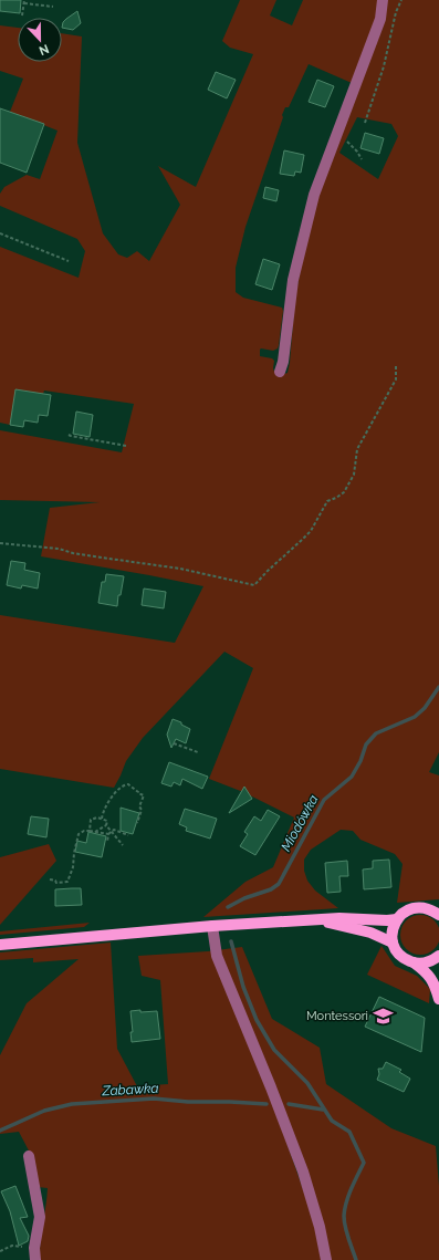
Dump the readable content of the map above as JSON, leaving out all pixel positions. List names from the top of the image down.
{
  "water": ["Miodówka", "Zabawka"],
  "places": {
    "school or university": ["Montessori"]
  },
  "north": "bottom"
}
